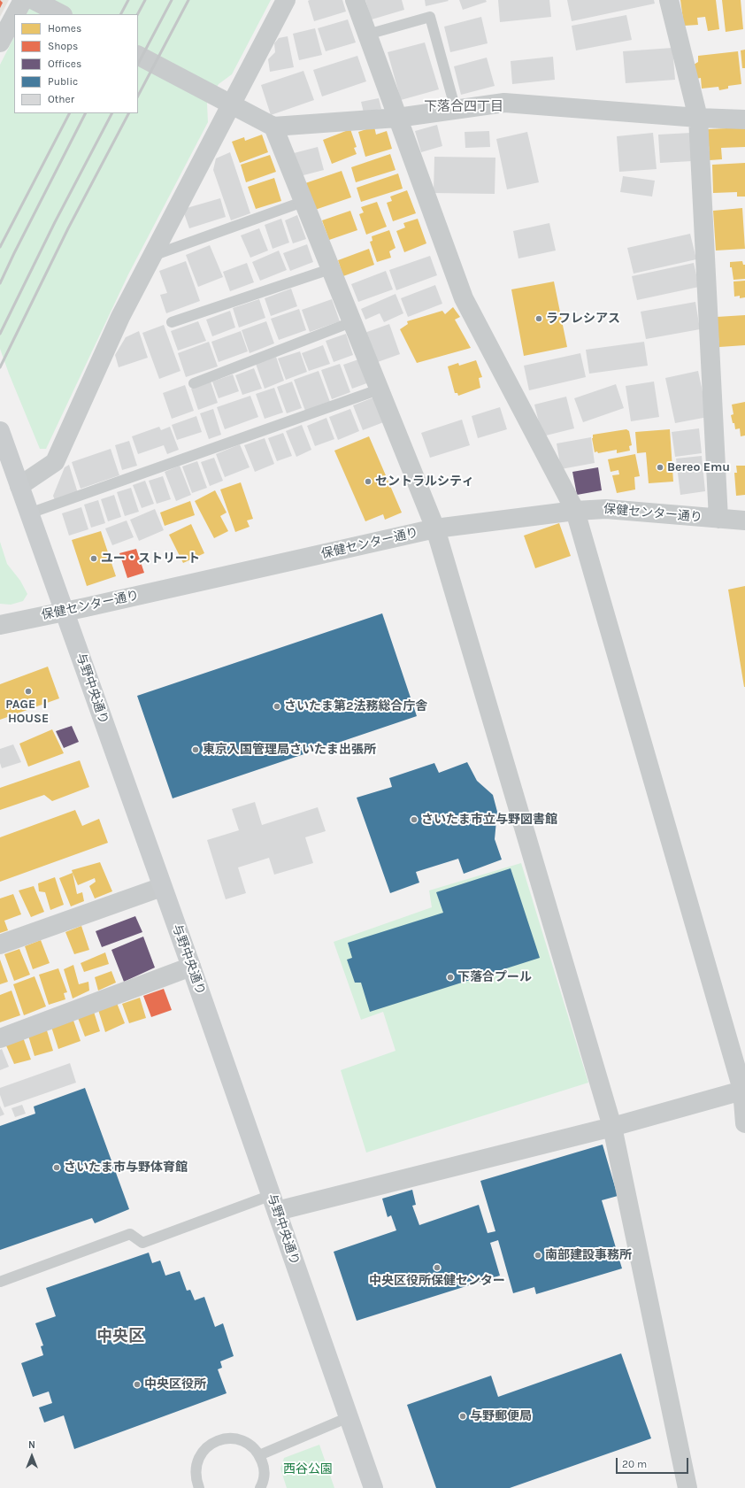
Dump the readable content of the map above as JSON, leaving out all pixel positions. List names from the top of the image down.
{
  "streets": {
    "street": ["保健センター通り", "与野中央通り"]
  },
  "crossings": [
    ["保健センター通り", "与野中央通り"]
  ],
  "districts": ["下落合四丁目", "中央区"],
  "parks": ["西谷公園"],
  "places": [
    "ラフレシアス",
    "Bereo Emu",
    "セントラルシティ",
    "ユー・ストリート",
    "PAGE Ⅰ HOUSE",
    "さいたま第2法務総合庁舎",
    "東京入国管理局さいたま出張所",
    "さいたま市立与野図書館",
    "下落合プール",
    "さいたま市与野体育館",
    "南部建設事務所",
    "中央区役所保健センター",
    "中央区役所",
    "与野郵便局"
  ],
  "legend": [
    "Homes",
    "Shops",
    "Offices",
    "Public",
    "Other"
  ],
  "scale_bar": "20 m",
  "north": "top"
}
